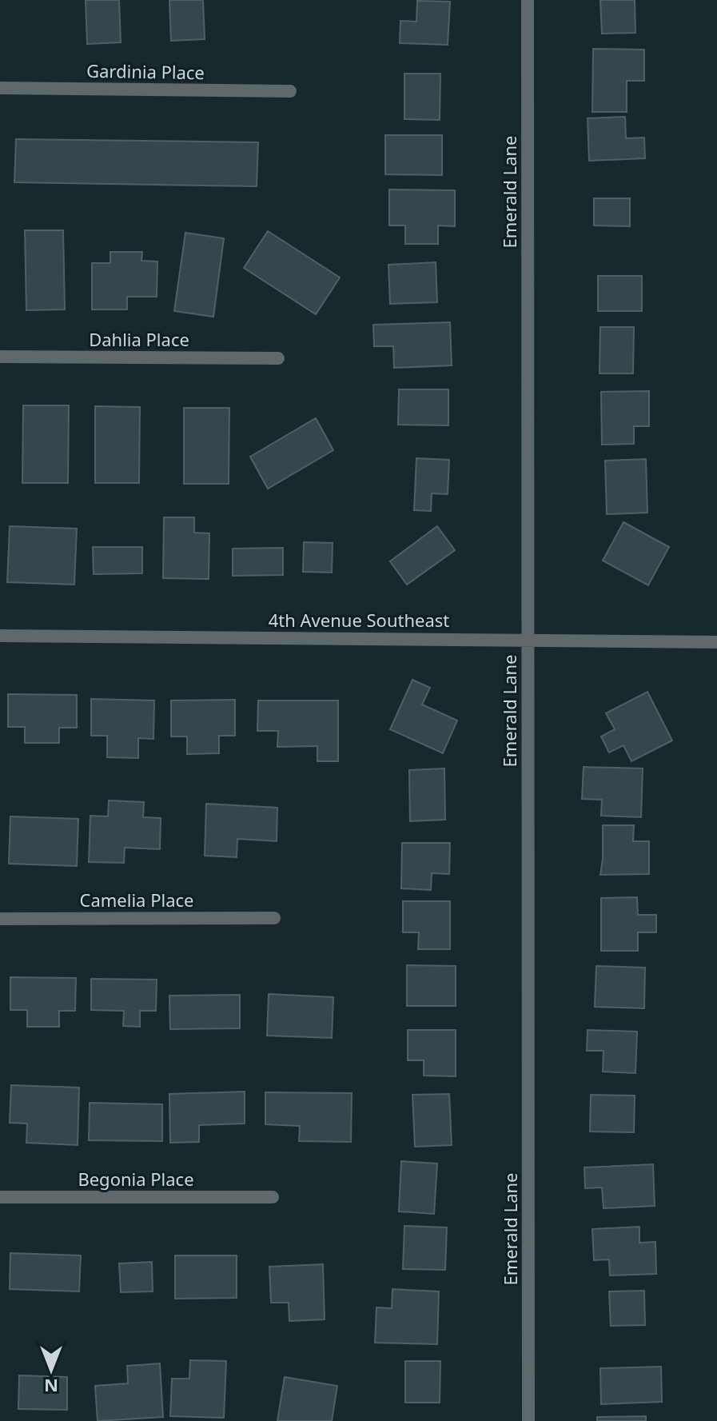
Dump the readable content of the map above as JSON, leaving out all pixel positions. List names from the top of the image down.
{
  "streets": {
    "street": [
      "Gardinia Place",
      "Emerald Lane",
      "Dahlia Place",
      "4th Avenue Southeast",
      "Camelia Place",
      "Begonia Place"
    ]
  },
  "crossings": [
    ["Emerald Lane", "4th Avenue Southeast"]
  ],
  "north": "bottom"
}
